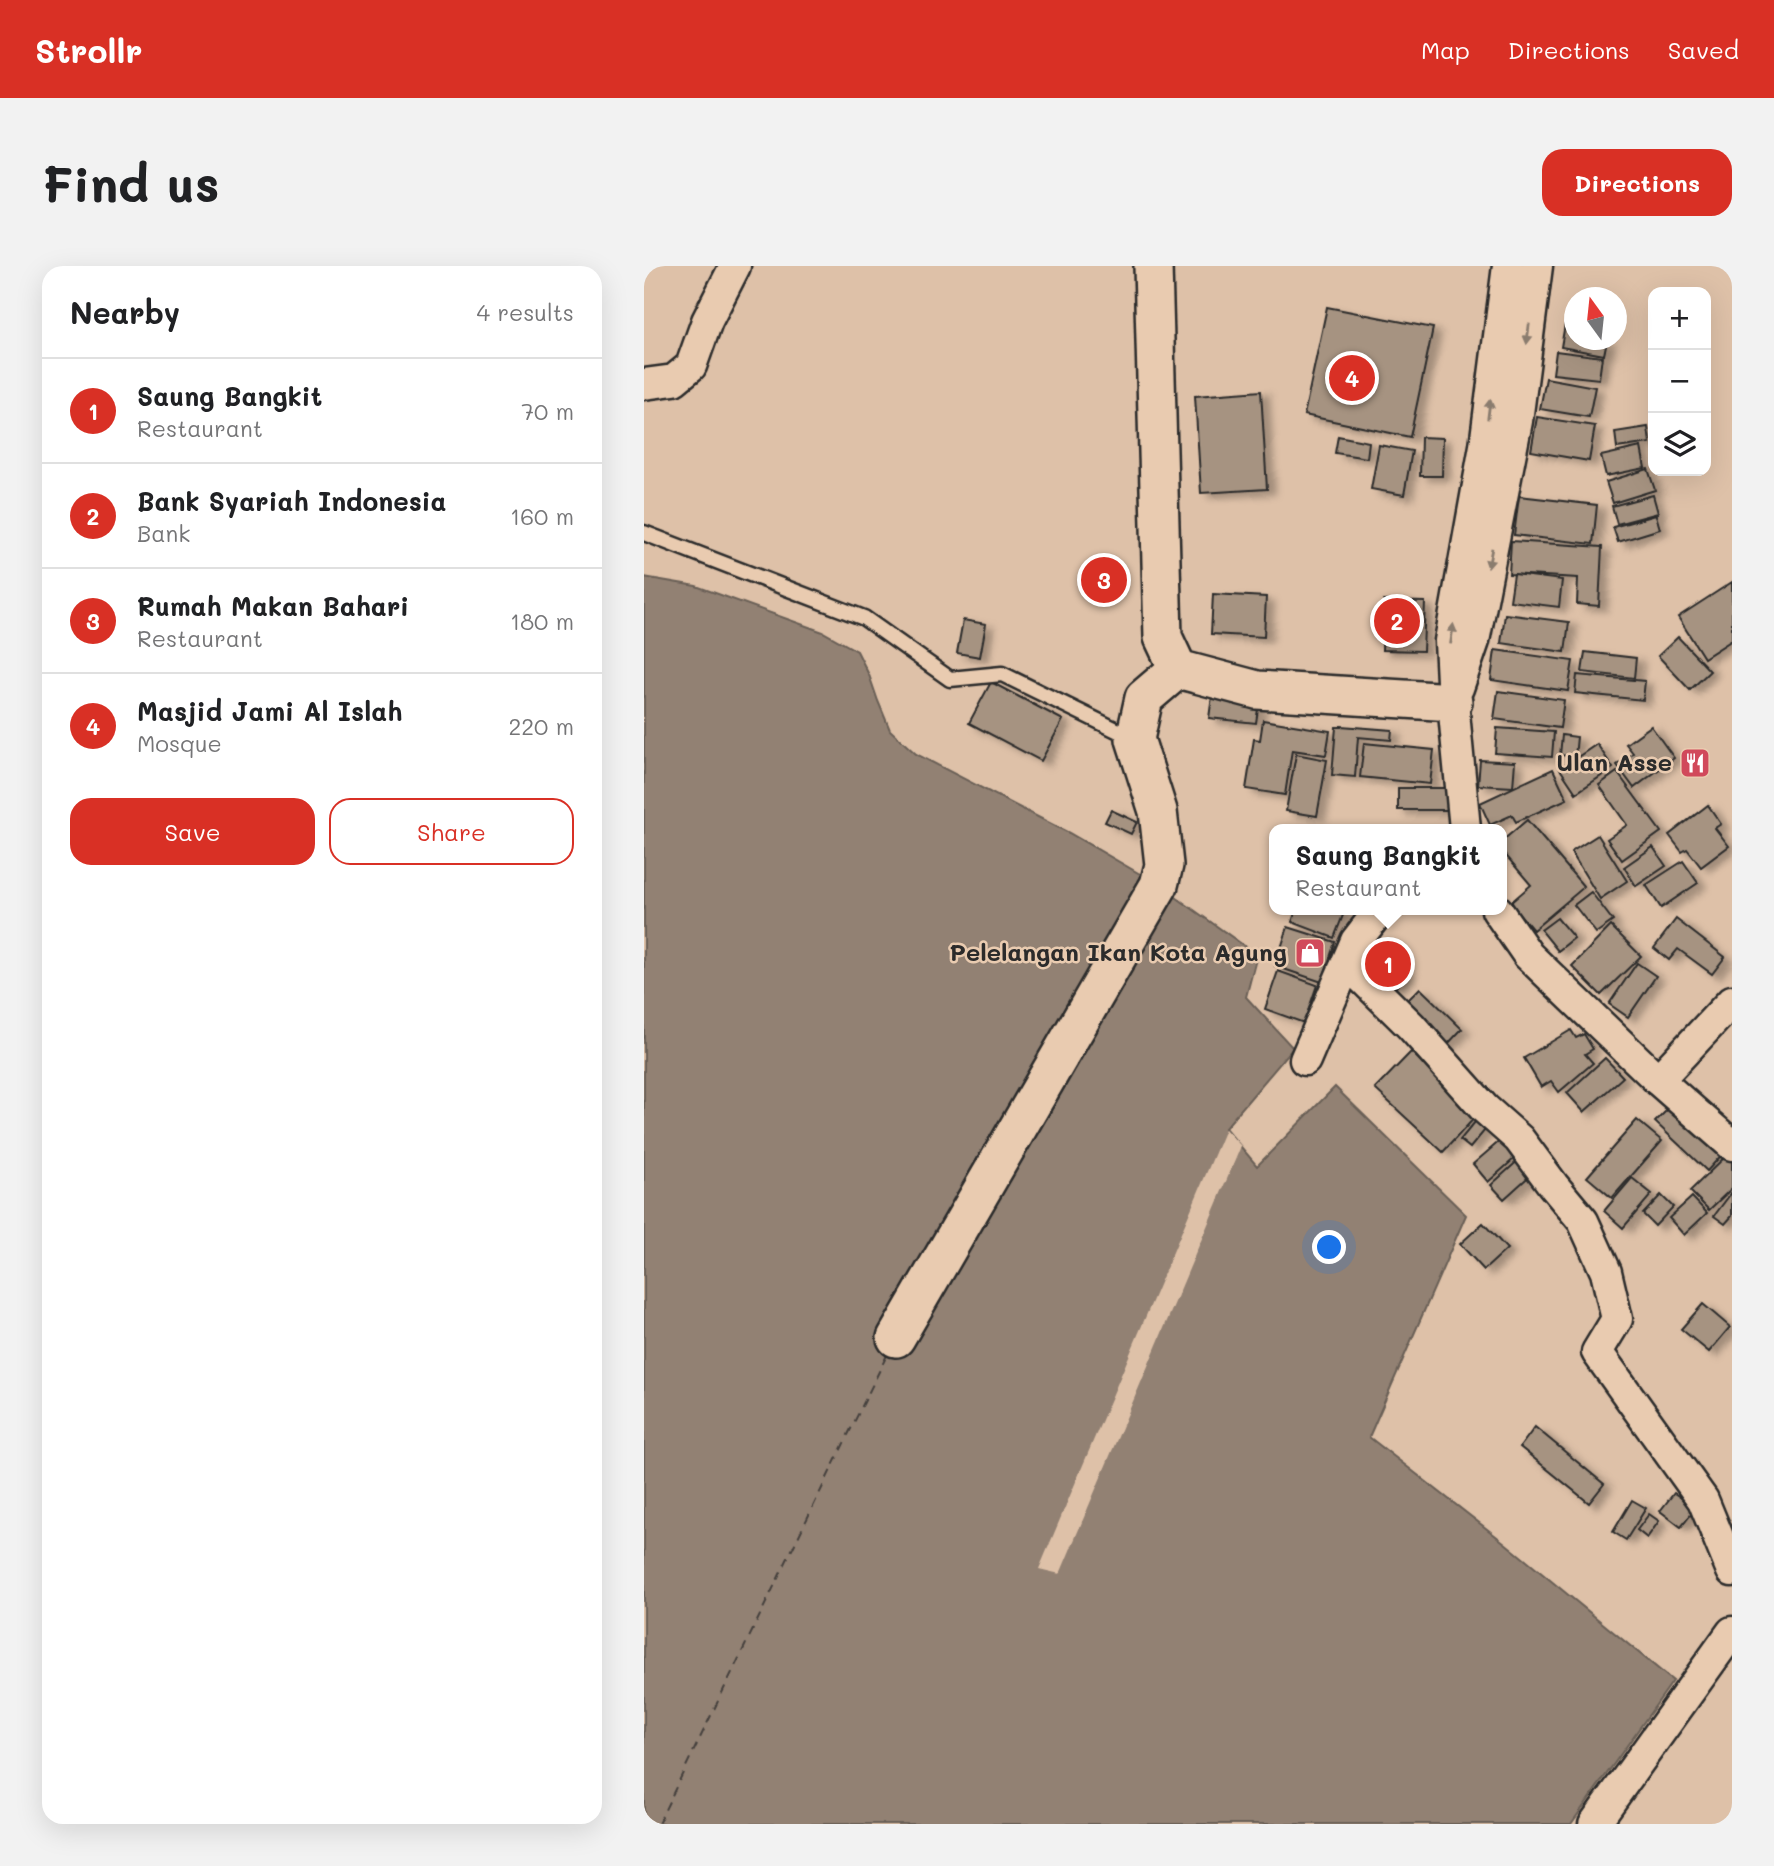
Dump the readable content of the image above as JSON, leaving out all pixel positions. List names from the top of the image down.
{
  "places": {
    "restaurant": ["Ulan Asse"],
    "shop": ["Pelelangan Ikan Kota Agung"]
  },
  "north": "top",
  "page": {
    "header": "Strollr",
    "nav": ["Map", "Directions", "Saved"],
    "buttons": [
      "Directions",
      ["Save", "Share"]
    ],
    "title": "Find us",
    "heading": ["Nearby", "4 results"],
    "map_buttons": ["+", "−"],
    "pins": [
      "4",
      "3",
      "2",
      "1"
    ],
    "list": [
      {
        "mark": "1",
        "name": "Saung Bangkit",
        "note": "Restaurant",
        "value": "70 m"
      },
      {
        "mark": "2",
        "name": "Bank Syariah Indonesia",
        "note": "Bank",
        "value": "160 m"
      },
      {
        "mark": "3",
        "name": "Rumah Makan Bahari",
        "note": "Restaurant",
        "value": "180 m"
      },
      {
        "mark": "4",
        "name": "Masjid Jami Al Islah",
        "note": "Mosque",
        "value": "220 m"
      }
    ],
    "popup": ["Saung Bangkit", "Restaurant"]
  }
}
